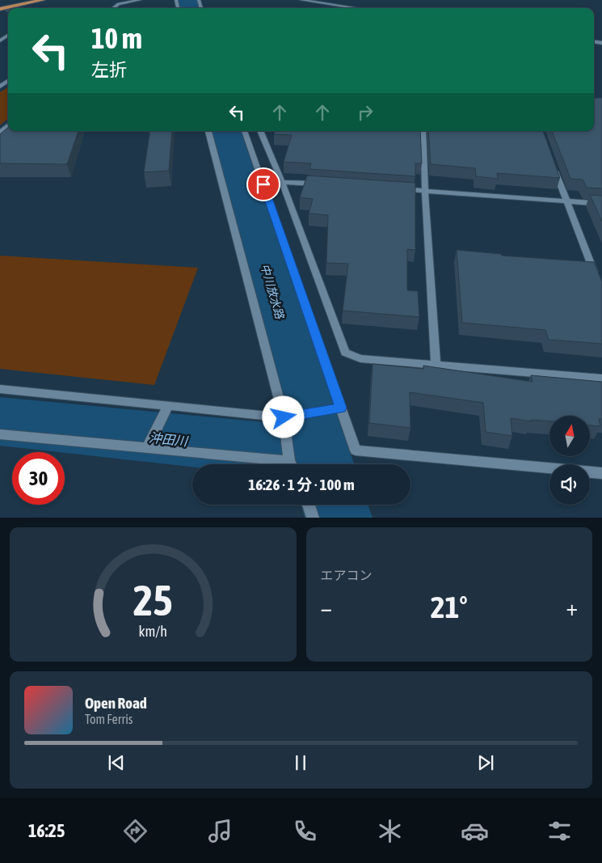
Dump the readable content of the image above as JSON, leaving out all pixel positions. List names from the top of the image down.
{
  "water": ["中川放水路", "沖田川"],
  "north": "top",
  "page": {
    "turn": ["10 m", "左折"],
    "limit": "30",
    "trip": "16:26 · 1 分 · 100 m",
    "tile": "エアコン",
    "heat": ["−", "21°", "+"],
    "song": ["Open Road", "Tom Ferris"],
    "tabs": "16:25",
    "gauge": ["25", "km/h"]
  }
}
